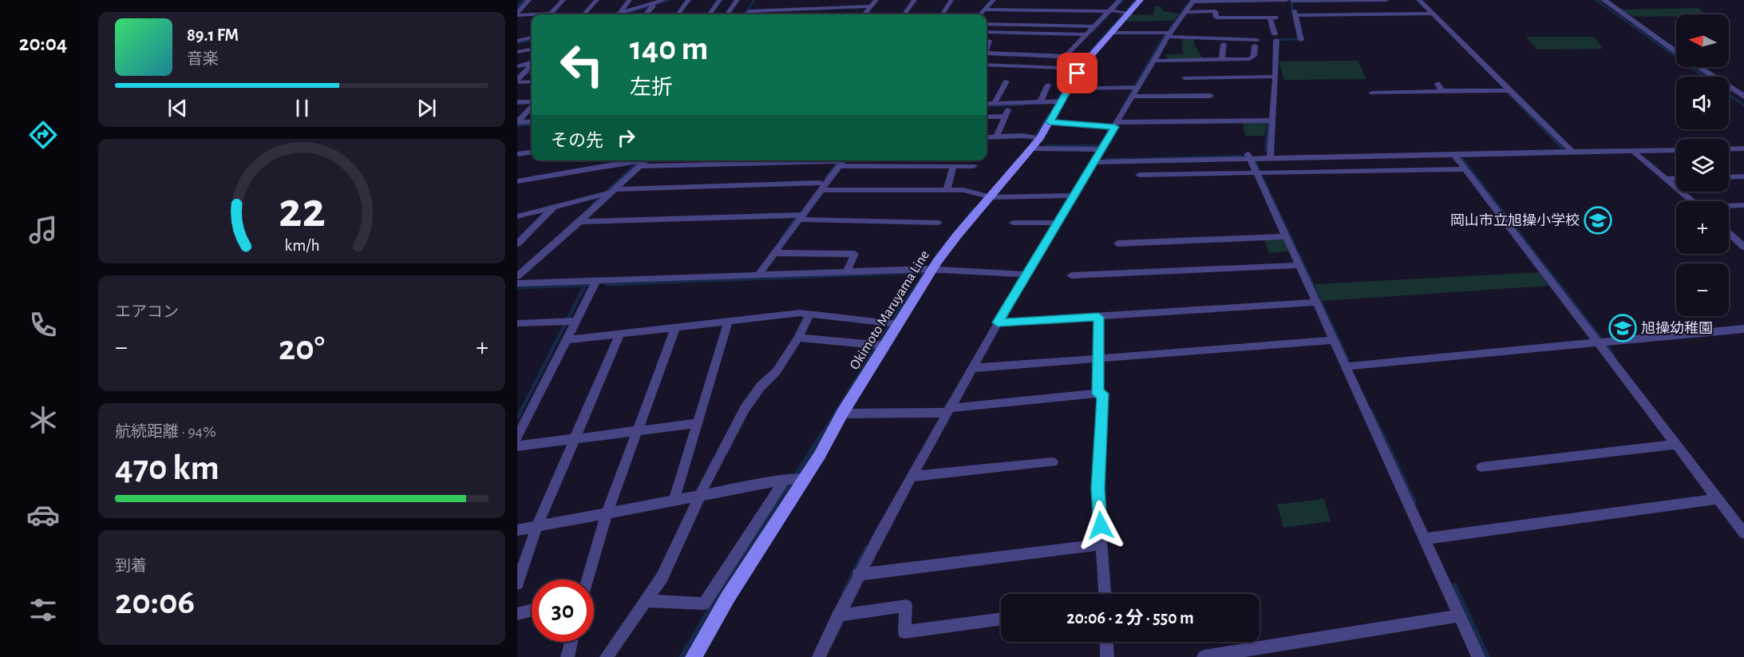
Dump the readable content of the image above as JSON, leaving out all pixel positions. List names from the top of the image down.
{
  "streets": {
    "main road": ["Okimoto Maruyama Line"]
  },
  "places": {
    "school or university": ["岡山市立旭操小学校", "旭操幼稚園"]
  },
  "north": "left",
  "page": {
    "tabs": "20:04",
    "map_buttons": ["+", "−"],
    "turn": ["140 m", "左折"],
    "song": ["89.1 FM", "音楽"],
    "then": "その先",
    "tile": [
      "エアコン",
      ["航続距離 · 94%", "470 km"],
      ["到着", "20:06"]
    ],
    "heat": ["−", "20°", "+"],
    "limit": "30",
    "trip": "20:06 · 2 分 · 550 m",
    "gauge": ["22", "km/h"]
  }
}
